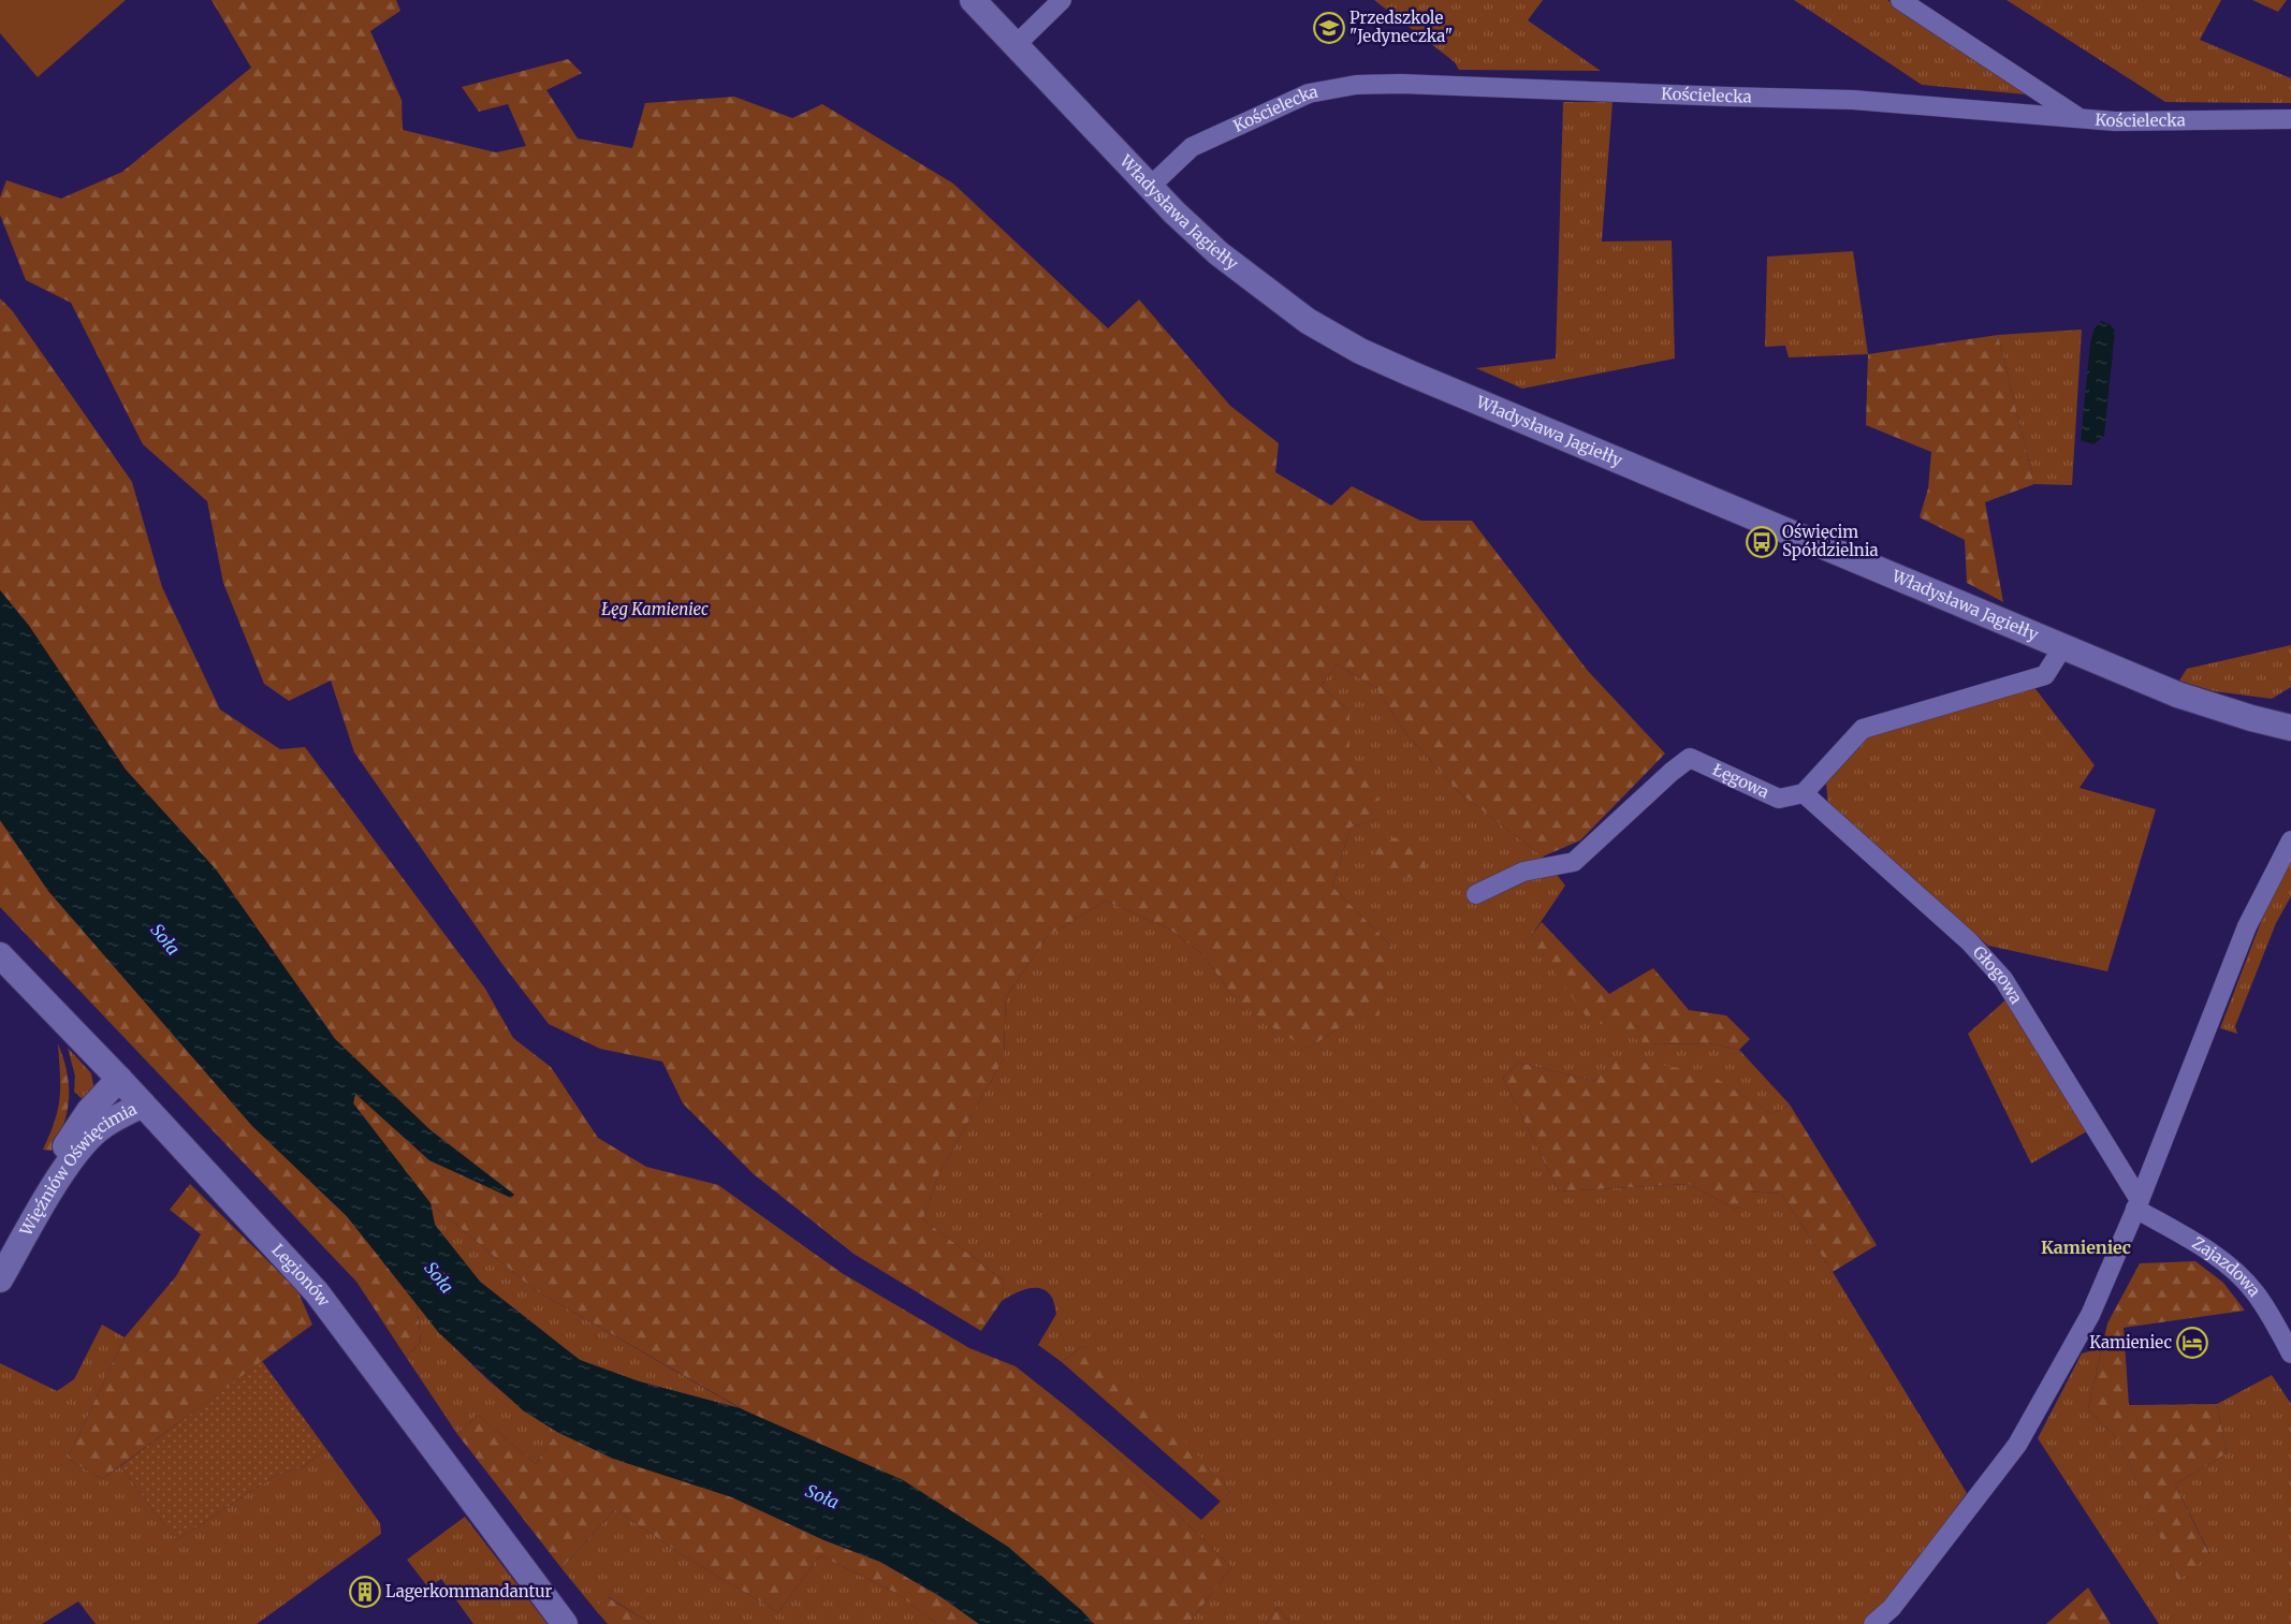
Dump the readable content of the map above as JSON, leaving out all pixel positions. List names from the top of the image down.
{
  "streets": {
    "street": [
      "Kościelecka",
      "Władysława Jagiełły",
      "Łęgowa",
      "Głogowa",
      "Więźniów Oświęcimia",
      "Zajazdowa",
      "Legionów"
    ]
  },
  "crossings": [
    ["Kościelecka", "Władysława Jagiełły"],
    ["Łęgowa", "Głogowa"],
    ["Głogowa", "Zajazdowa"],
    ["Więźniów Oświęcimia", "Legionów"]
  ],
  "districts": ["Kamieniec"],
  "water": ["Soła"],
  "parks": ["Łęg Kamieniec"],
  "places": {
    "school or university": ["Przedszkole \"Jedyneczka\""],
    "bus stop": ["Oświęcim Spółdzielnia"],
    "hotel": ["Kamieniec"],
    "building": ["Lagerkommandantur"]
  }
}
